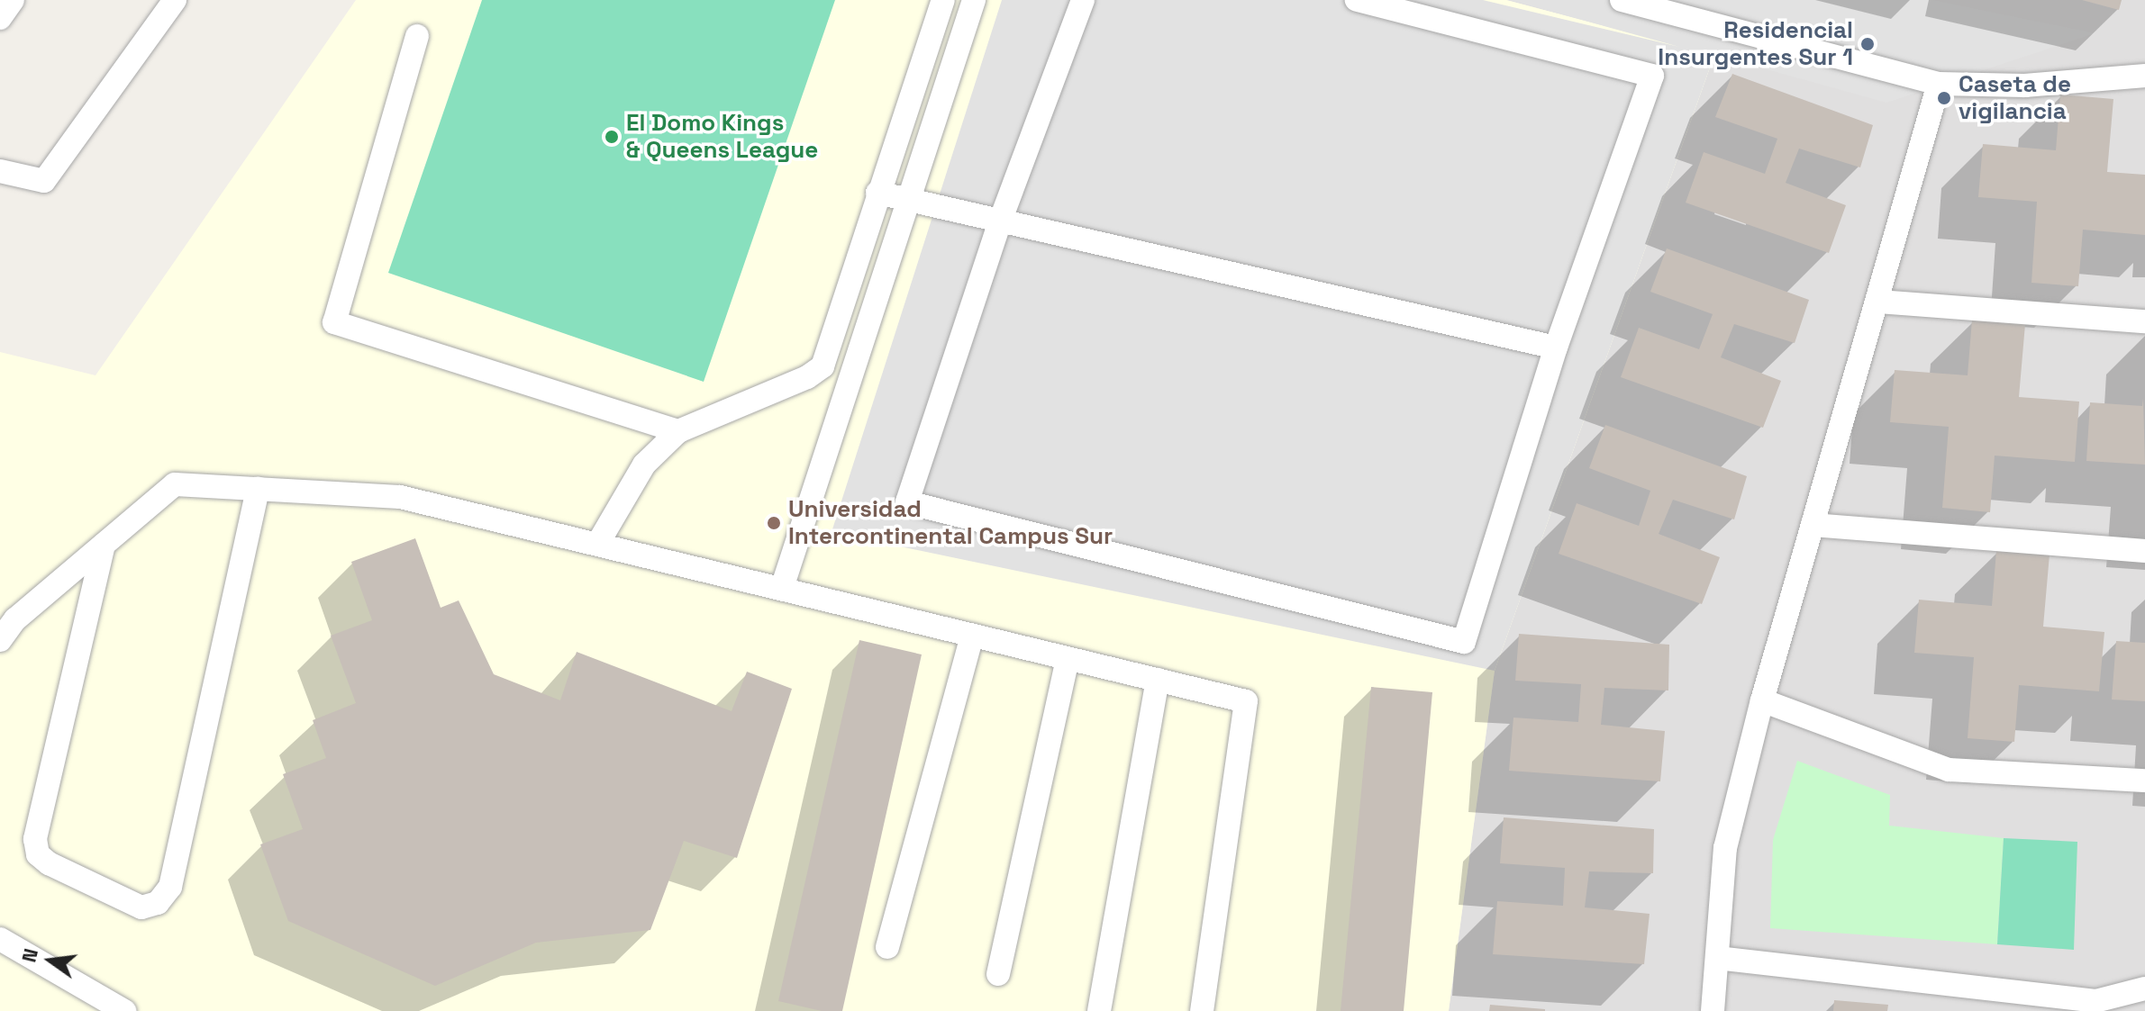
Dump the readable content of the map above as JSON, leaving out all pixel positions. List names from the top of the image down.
{
  "places": [
    "Residencial Insurgentes Sur 1",
    "Caseta de vigilancia",
    "El Domo Kings & Queens League",
    "Universidad Intercontinental Campus Sur"
  ],
  "north": "left"
}
